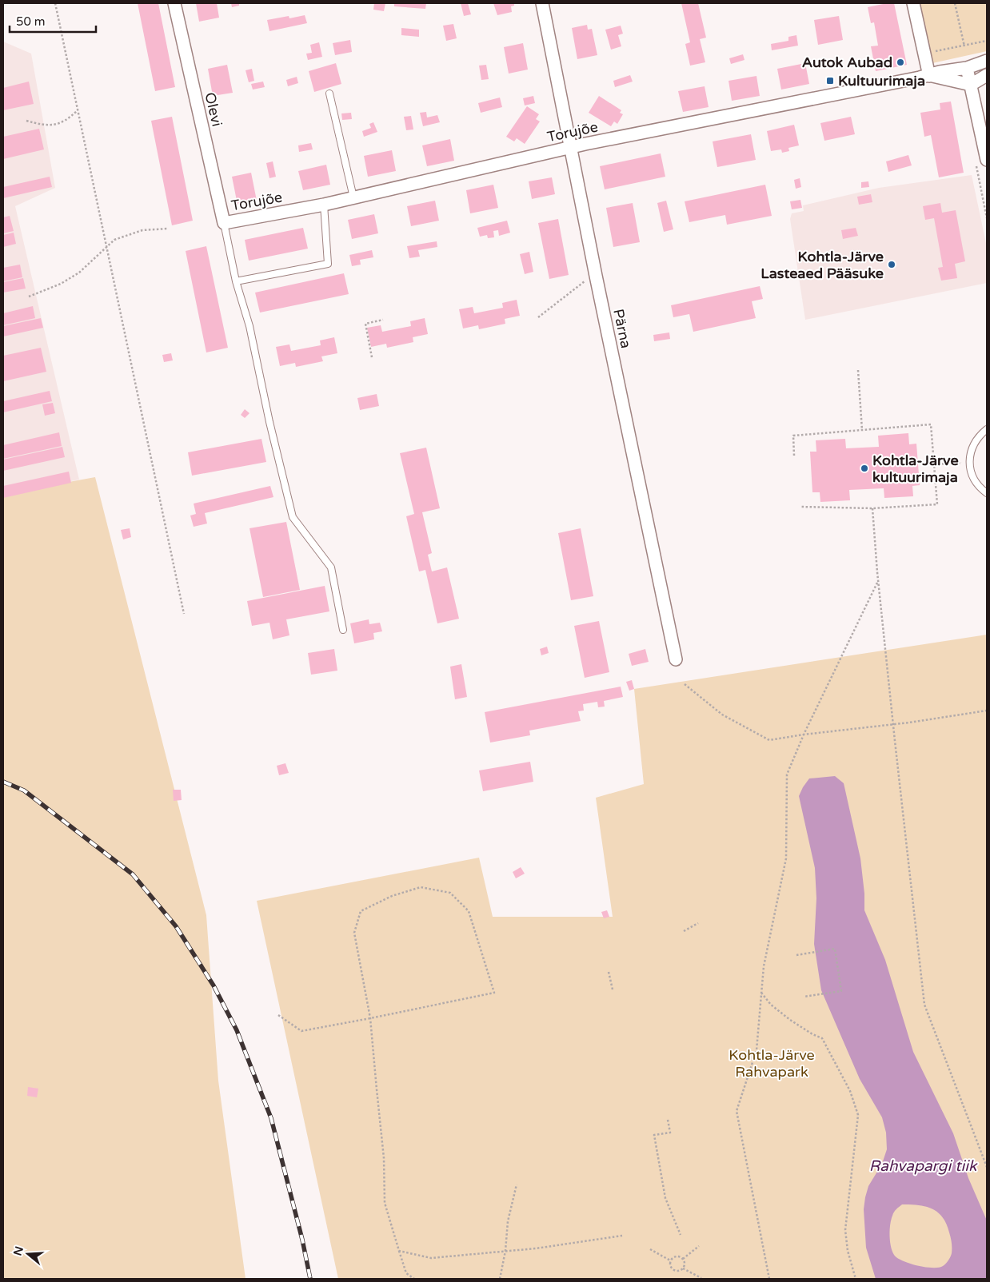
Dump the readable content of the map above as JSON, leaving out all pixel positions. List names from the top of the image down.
{
  "streets": {
    "street": ["Olevi", "Torujõe", "Pärna"]
  },
  "crossings": [
    ["Olevi", "Torujõe"],
    ["Torujõe", "Pärna"]
  ],
  "water": ["Rahvapargi tiik"],
  "parks": ["Kohtla-Järve Rahvapark"],
  "places": {
    "other": ["Autok Aubad", "Kohtla-Järve Lasteaed Pääsuke", "Kohtla-Järve kultuurimaja"],
    "transit": ["Kultuurimaja"]
  },
  "scale_bar": "50 m",
  "north": "left"
}
